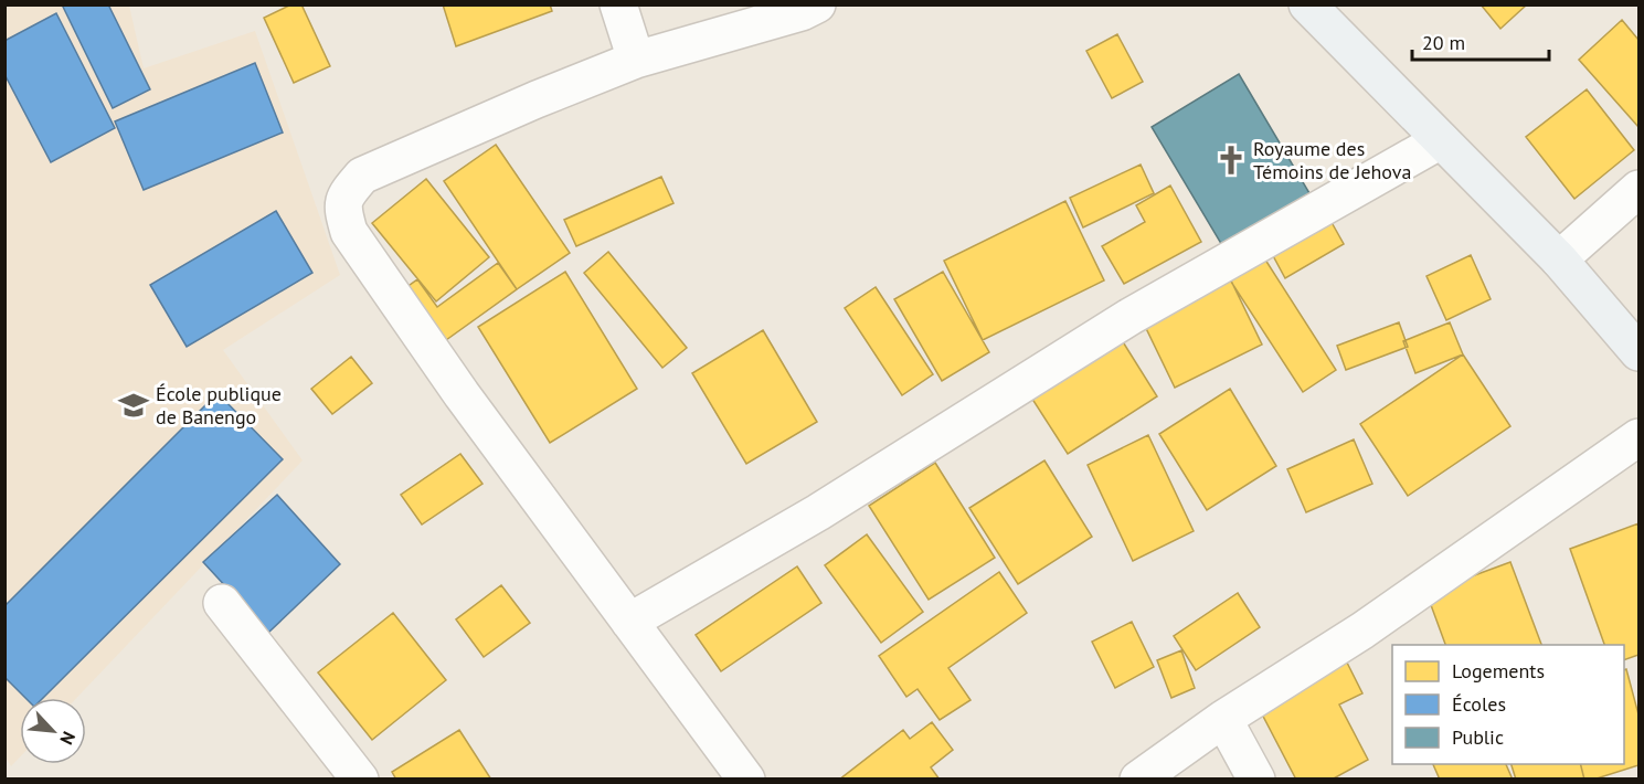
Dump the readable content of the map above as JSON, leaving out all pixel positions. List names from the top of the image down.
{
  "places": {
    "church": ["Royaume des Témoins de Jehova"],
    "school or university": ["École publique de Banengo"]
  },
  "legend": ["Logements", "Écoles", "Public"],
  "scale_bar": "20 m",
  "north": "bottom right"
}
